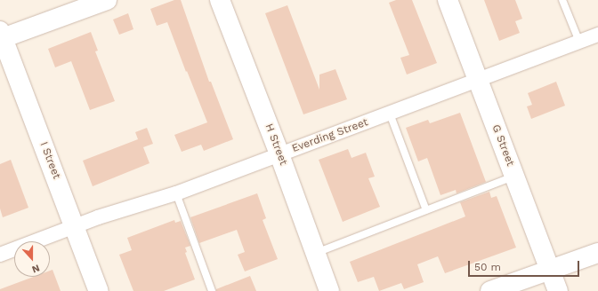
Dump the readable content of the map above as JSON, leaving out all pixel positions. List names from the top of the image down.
{
  "streets": {
    "street": [
      "Everding Street",
      "H Street",
      "G Street",
      "I Street"
    ]
  },
  "crossings": [
    ["Everding Street", "H Street"],
    ["Everding Street", "G Street"],
    ["Everding Street", "I Street"]
  ],
  "scale_bar": "50 m",
  "north": "bottom"
}
